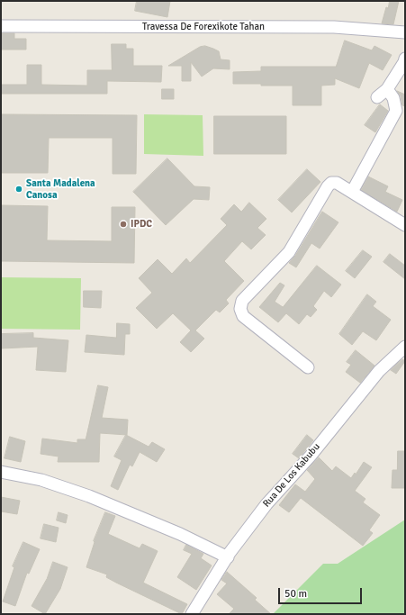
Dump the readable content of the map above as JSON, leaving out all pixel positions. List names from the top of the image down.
{
  "streets": {
    "street": ["Travessa De Forexikote Tahan", "Rua De Los Kabubu"]
  },
  "places": ["Santa Madalena Canosa", "IPDC"],
  "scale_bar": "50 m"
}
